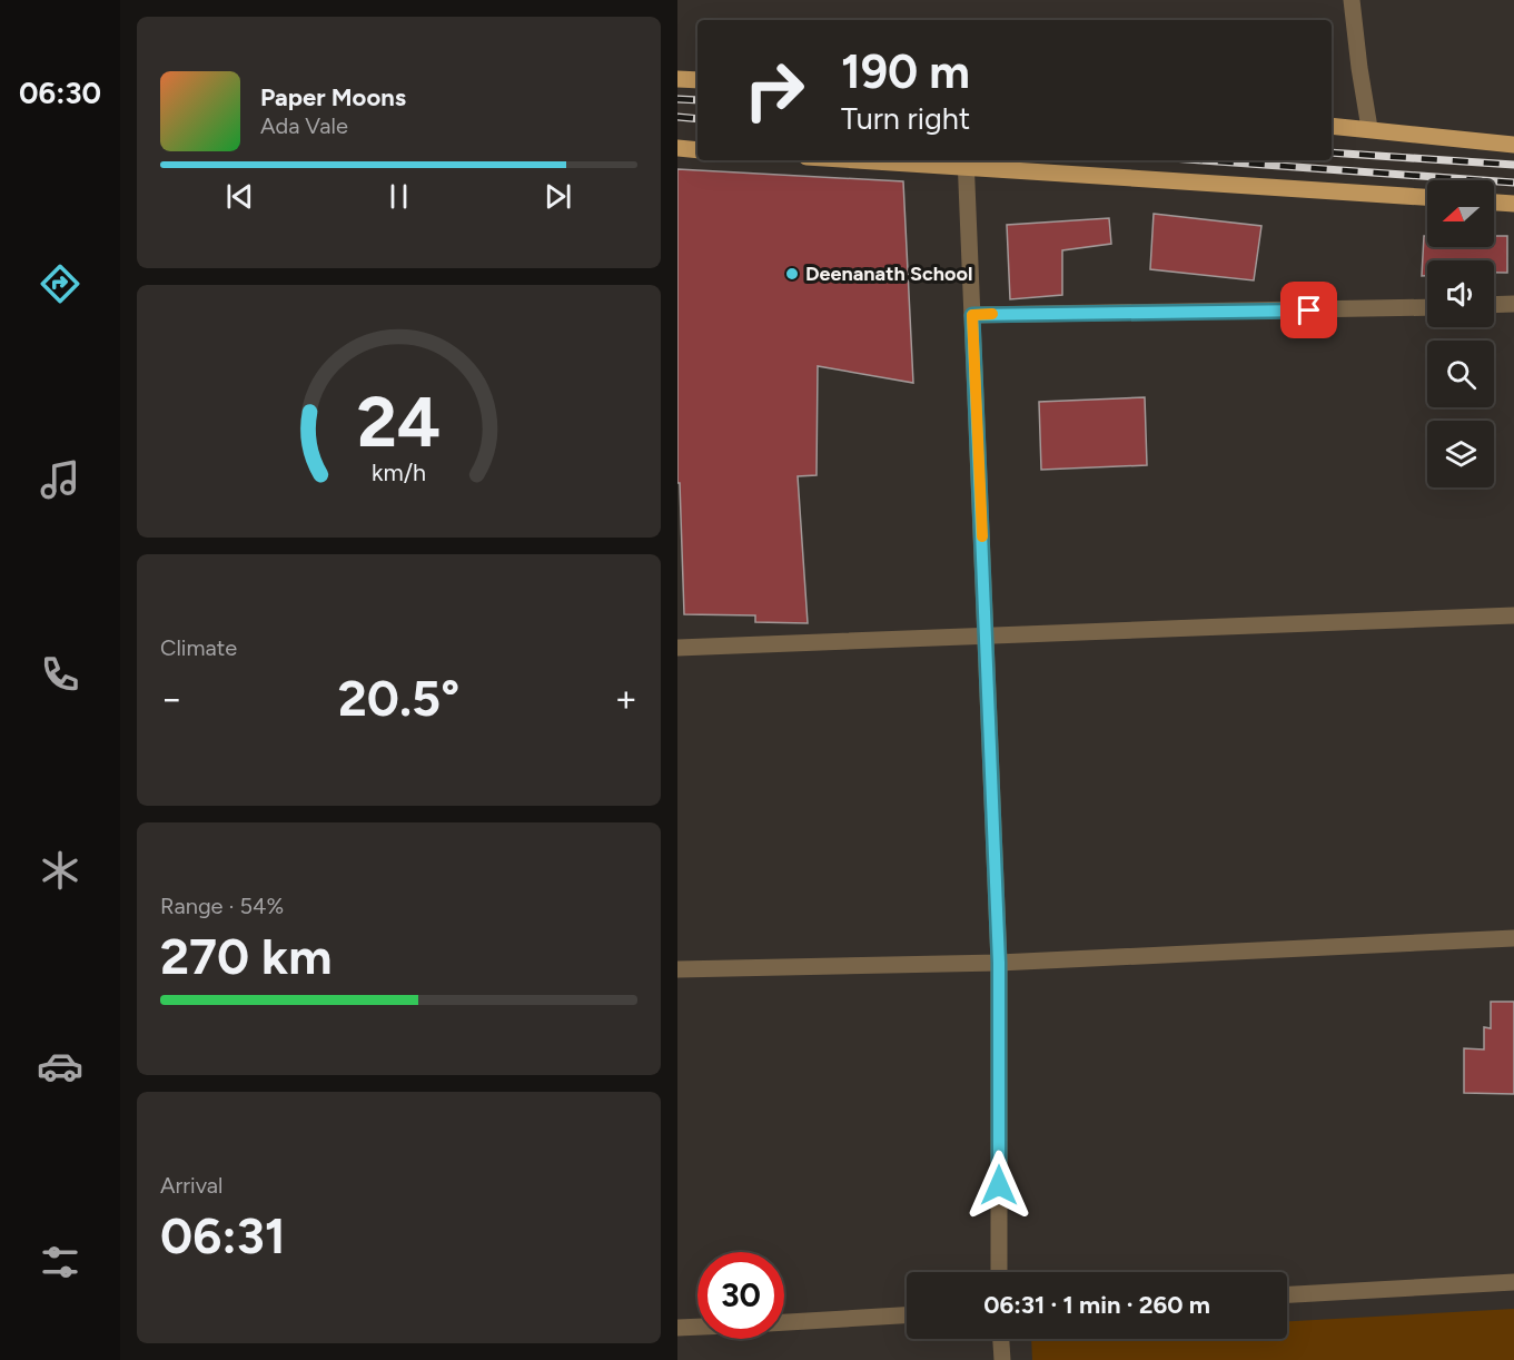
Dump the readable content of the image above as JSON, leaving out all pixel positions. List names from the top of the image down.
{
  "places": ["Deenanath School"],
  "north": "left",
  "page": {
    "tabs": "06:30",
    "turn": ["190 m", "Turn right"],
    "song": ["Paper Moons", "Ada Vale"],
    "tile": [
      "Climate",
      ["Range · 54%", "270 km"],
      ["Arrival", "06:31"]
    ],
    "heat": ["−", "20.5°", "+"],
    "limit": "30",
    "trip": "06:31 · 1 min · 260 m",
    "gauge": ["24", "km/h"]
  }
}
